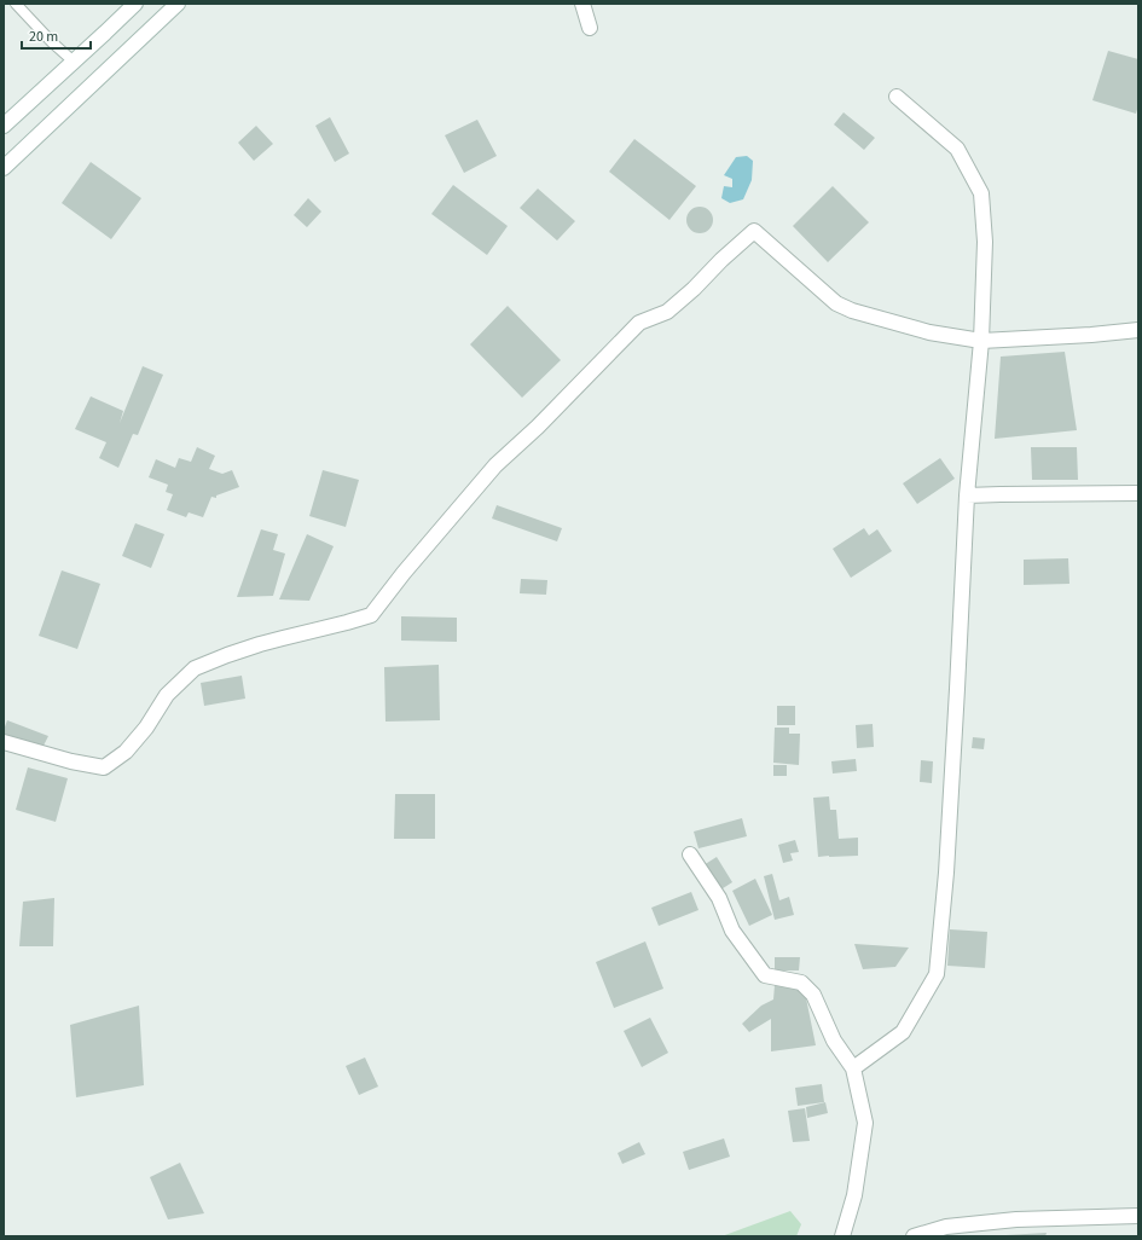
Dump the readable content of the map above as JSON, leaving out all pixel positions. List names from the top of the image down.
{
  "scale_bar": "20 m"
}
